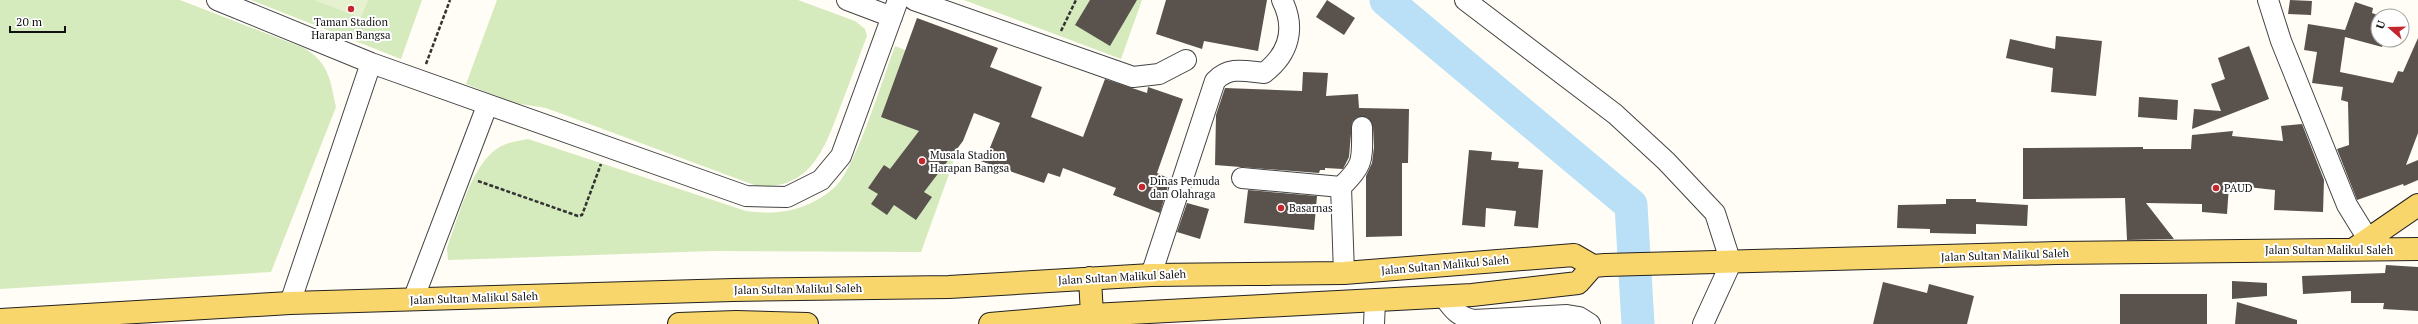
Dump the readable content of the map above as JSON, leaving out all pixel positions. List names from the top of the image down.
{
  "streets": {
    "main road": ["Jalan Sultan Malikul Saleh"]
  },
  "places": [
    "Taman Stadion Harapan Bangsa",
    "Musala Stadion Harapan Bangsa",
    "Dinas Pemuda dan Olahraga",
    "PAUD",
    "Basarnas"
  ],
  "scale_bar": "20 m",
  "north": "left"
}
